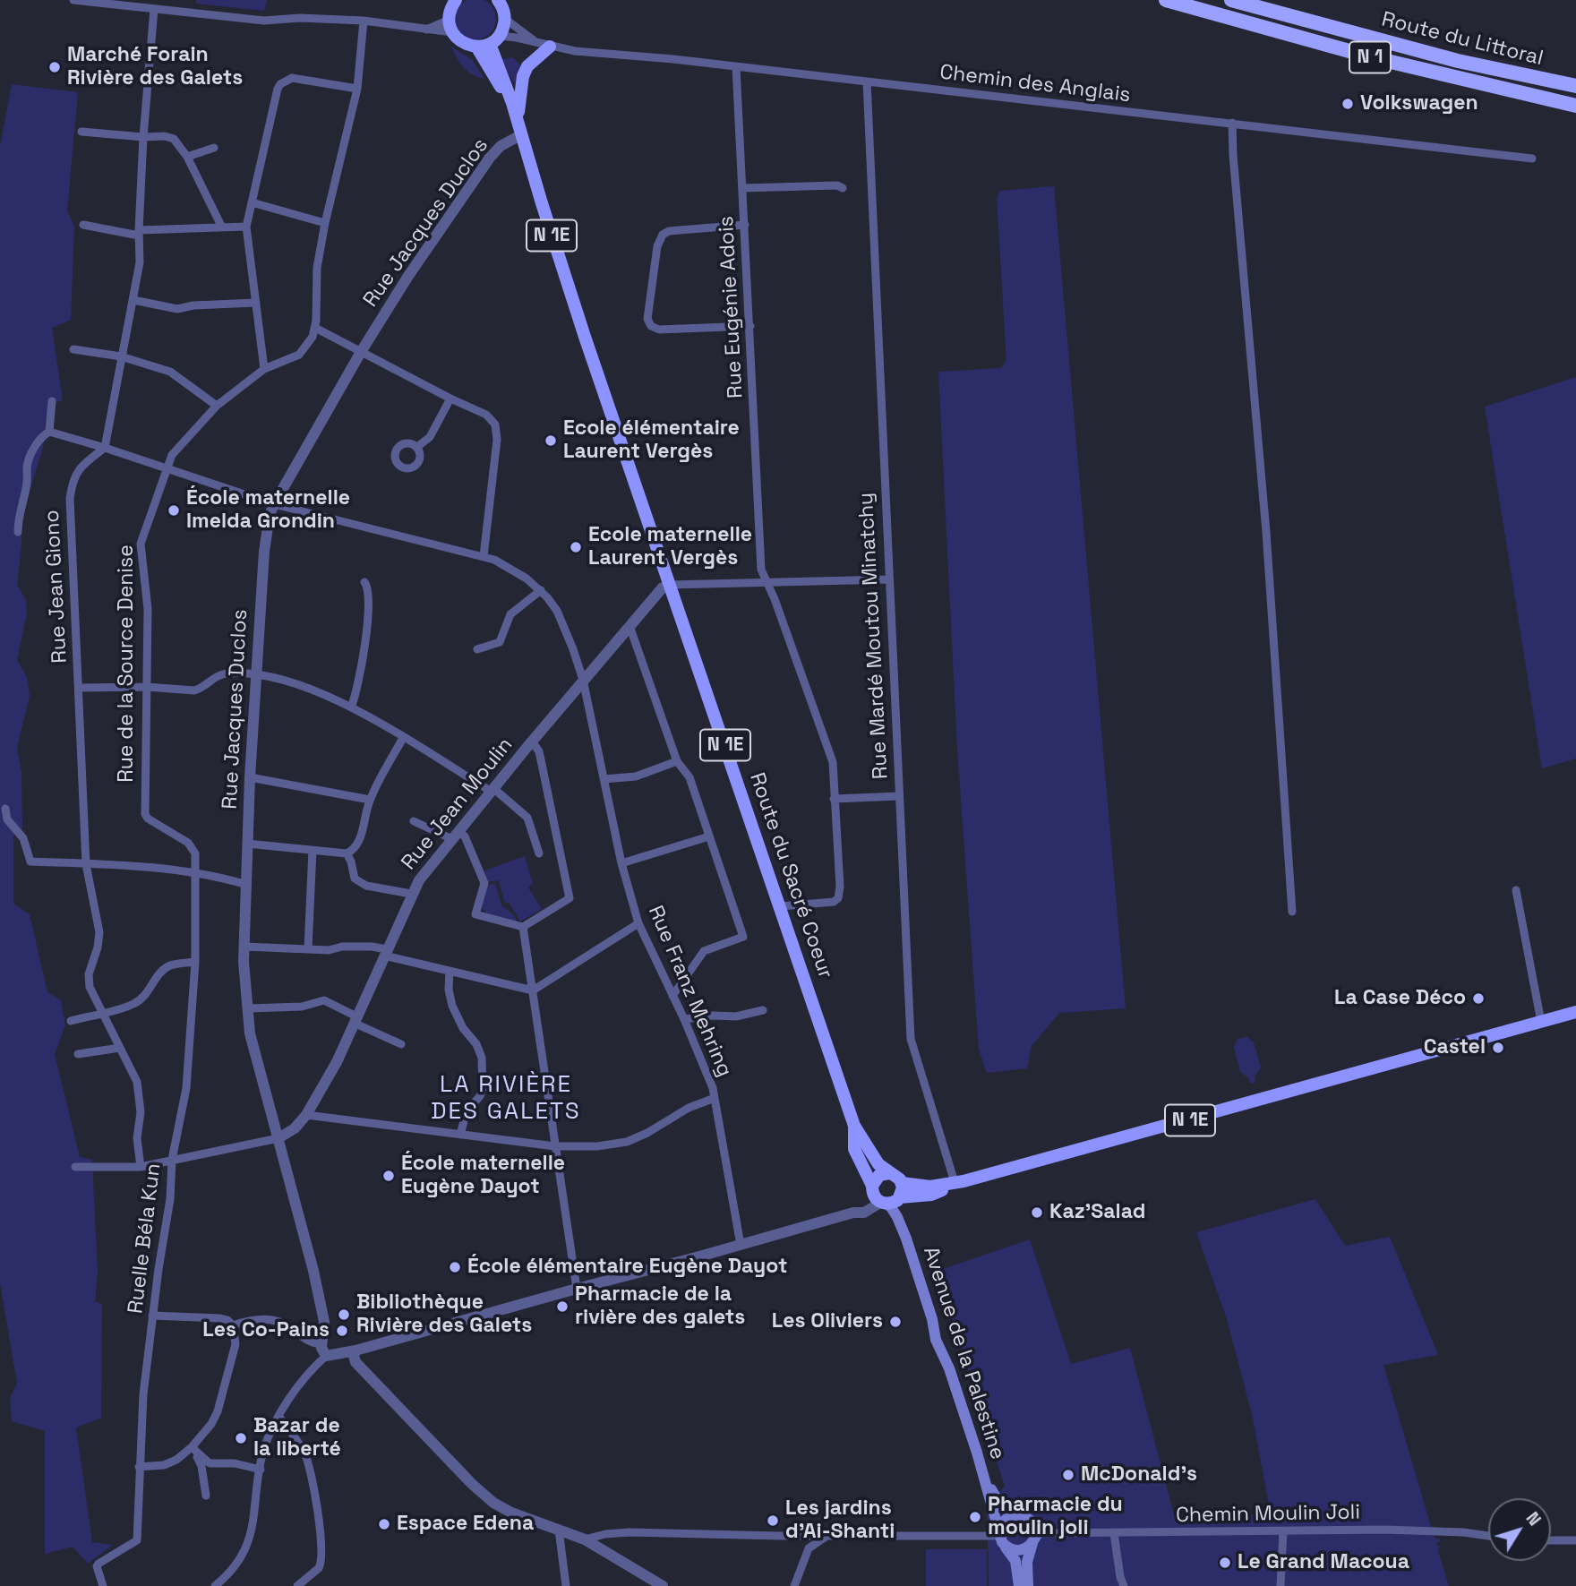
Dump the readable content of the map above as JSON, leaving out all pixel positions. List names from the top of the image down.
{
  "streets": {
    "highway": ["Route du Littoral", "N 1"],
    "main road": ["N 1E", "Route du Sacré Coeur", "Avenue de la Palestine"],
    "street": [
      "Chemin des Anglais",
      "Rue Jacques Duclos",
      "Rue Eugénie Adois",
      "Rue Jean Giono",
      "Rue Mardé Moutou Minatchy",
      "Rue de la Source Denise",
      "Rue Jean Moulin",
      "Rue Franz Mehring",
      "Ruelle Béla Kun",
      "Chemin Moulin Joli"
    ]
  },
  "crossings": [
    ["Chemin des Anglais", "Rue Eugénie Adois"],
    ["Chemin des Anglais", "Rue Mardé Moutou Minatchy"],
    ["Chemin des Anglais", "Route du Sacré Coeur"],
    ["Rue Jacques Duclos", "Rue Jean Moulin"],
    ["Rue Jacques Duclos", "Route du Sacré Coeur"],
    ["Rue Jacques Duclos", "Rue Franz Mehring"],
    ["N 1E", "Rue Mardé Moutou Minatchy"],
    ["N 1E", "Route du Sacré Coeur"],
    ["N 1E", "Avenue de la Palestine"],
    ["Rue Eugénie Adois", "Route du Sacré Coeur"],
    ["Rue Jean Giono", "Rue Franz Mehring"],
    ["Rue de la Source Denise", "Rue Franz Mehring"],
    ["Rue de la Source Denise", "Ruelle Béla Kun"],
    ["Rue Jean Moulin", "Route du Sacré Coeur"],
    ["Rue Jean Moulin", "Rue Franz Mehring"],
    ["Route du Sacré Coeur", "Avenue de la Palestine"],
    ["Avenue de la Palestine", "Chemin Moulin Joli"]
  ],
  "districts": ["LA RIVIÈRE DES GALETS"],
  "places": [
    "Marché Forain Rivière des Galets",
    "Volkswagen",
    "Ecole élémentaire Laurent Vergès",
    "École maternelle Imelda Grondin",
    "Ecole maternelle Laurent Vergès",
    "La Case Déco",
    "Castel",
    "École maternelle Eugène Dayot",
    "Kaz'Salad",
    "École élémentaire Eugène Dayot",
    "Pharmacie de la rivière des galets",
    "Bibliothèque Rivière des Galets",
    "Les Oliviers",
    "Les Co-Pains",
    "Bazar de la liberté",
    "McDonald's",
    "Pharmacie du moulin joli",
    "Les jardins d'Ai-Shanti",
    "Espace Edena",
    "Le Grand Macoua"
  ],
  "north": "top right"
}
